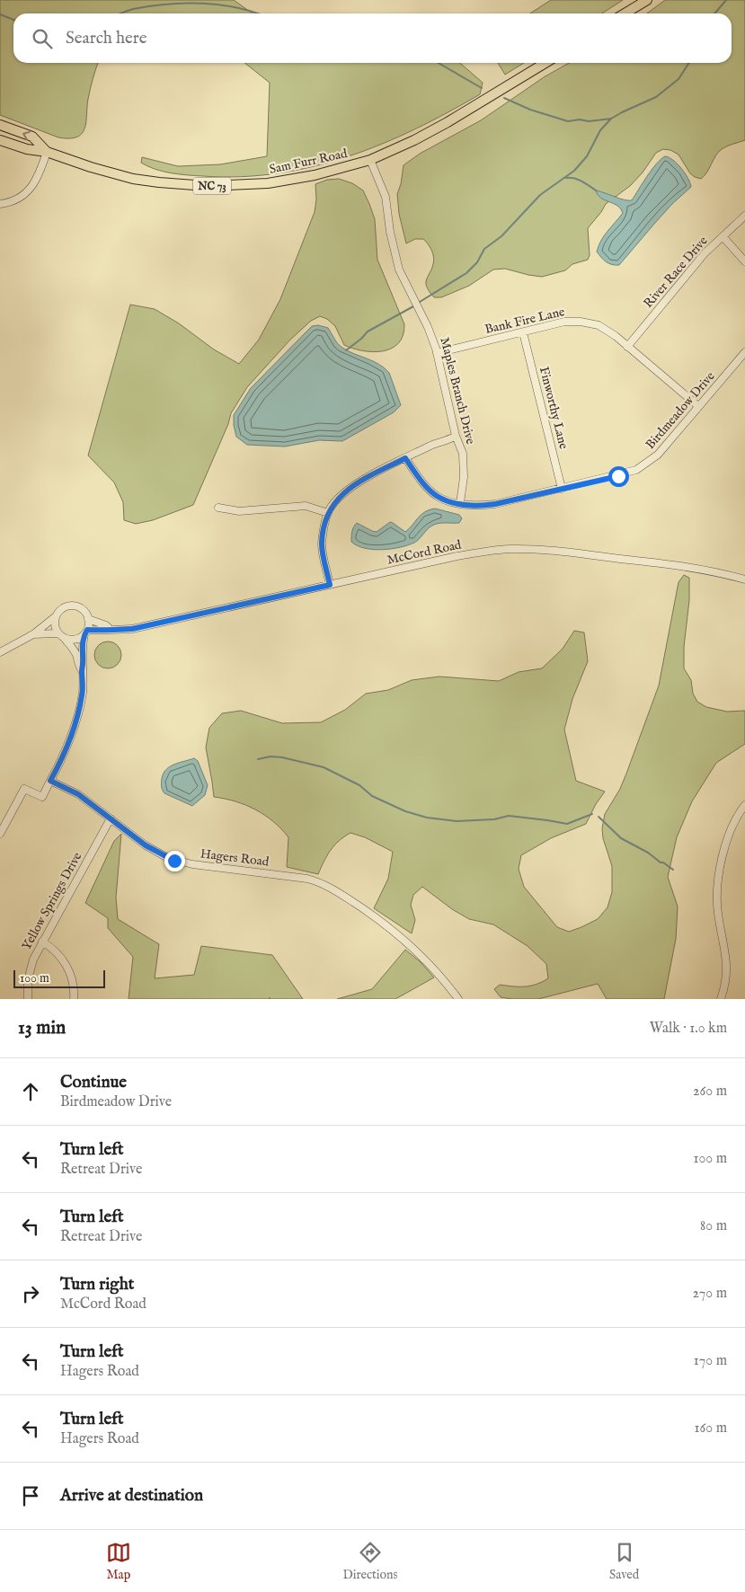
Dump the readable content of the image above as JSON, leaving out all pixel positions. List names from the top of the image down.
{
  "streets": {
    "main road": ["Sam Furr Road", "NC 73"],
    "street": [
      "River Race Drive",
      "Bank Fire Lane",
      "Maples Branch Drive",
      "Finworthy Lane",
      "Birdmeadow Drive",
      "McCord Road",
      "Hagers Road",
      "Yellow Springs Drive"
    ]
  },
  "crossings": [
    ["Sam Furr Road", "Maples Branch Drive"],
    ["River Race Drive", "Bank Fire Lane"],
    ["Bank Fire Lane", "Maples Branch Drive"],
    ["Bank Fire Lane", "Finworthy Lane"],
    ["Bank Fire Lane", "Birdmeadow Drive"],
    ["Maples Branch Drive", "Birdmeadow Drive"],
    ["Finworthy Lane", "Birdmeadow Drive"],
    ["Hagers Road", "Yellow Springs Drive"]
  ],
  "scale_bar": "100 m",
  "page": {
    "search": "Search here",
    "scale": "100 m",
    "heading": ["13 min", "Walk · 1.0 km"],
    "list": [
      ["Continue", "Birdmeadow Drive", "260 m"],
      ["Turn left", "Retreat Drive", "100 m"],
      ["Turn left", "Retreat Drive", "80 m"],
      ["Turn right", "McCord Road", "270 m"],
      ["Turn left", "Hagers Road", "170 m"],
      ["Turn left", "Hagers Road", "160 m"],
      "Arrive at destination"
    ],
    "nav": ["Map", "Directions", "Saved"]
  }
}
